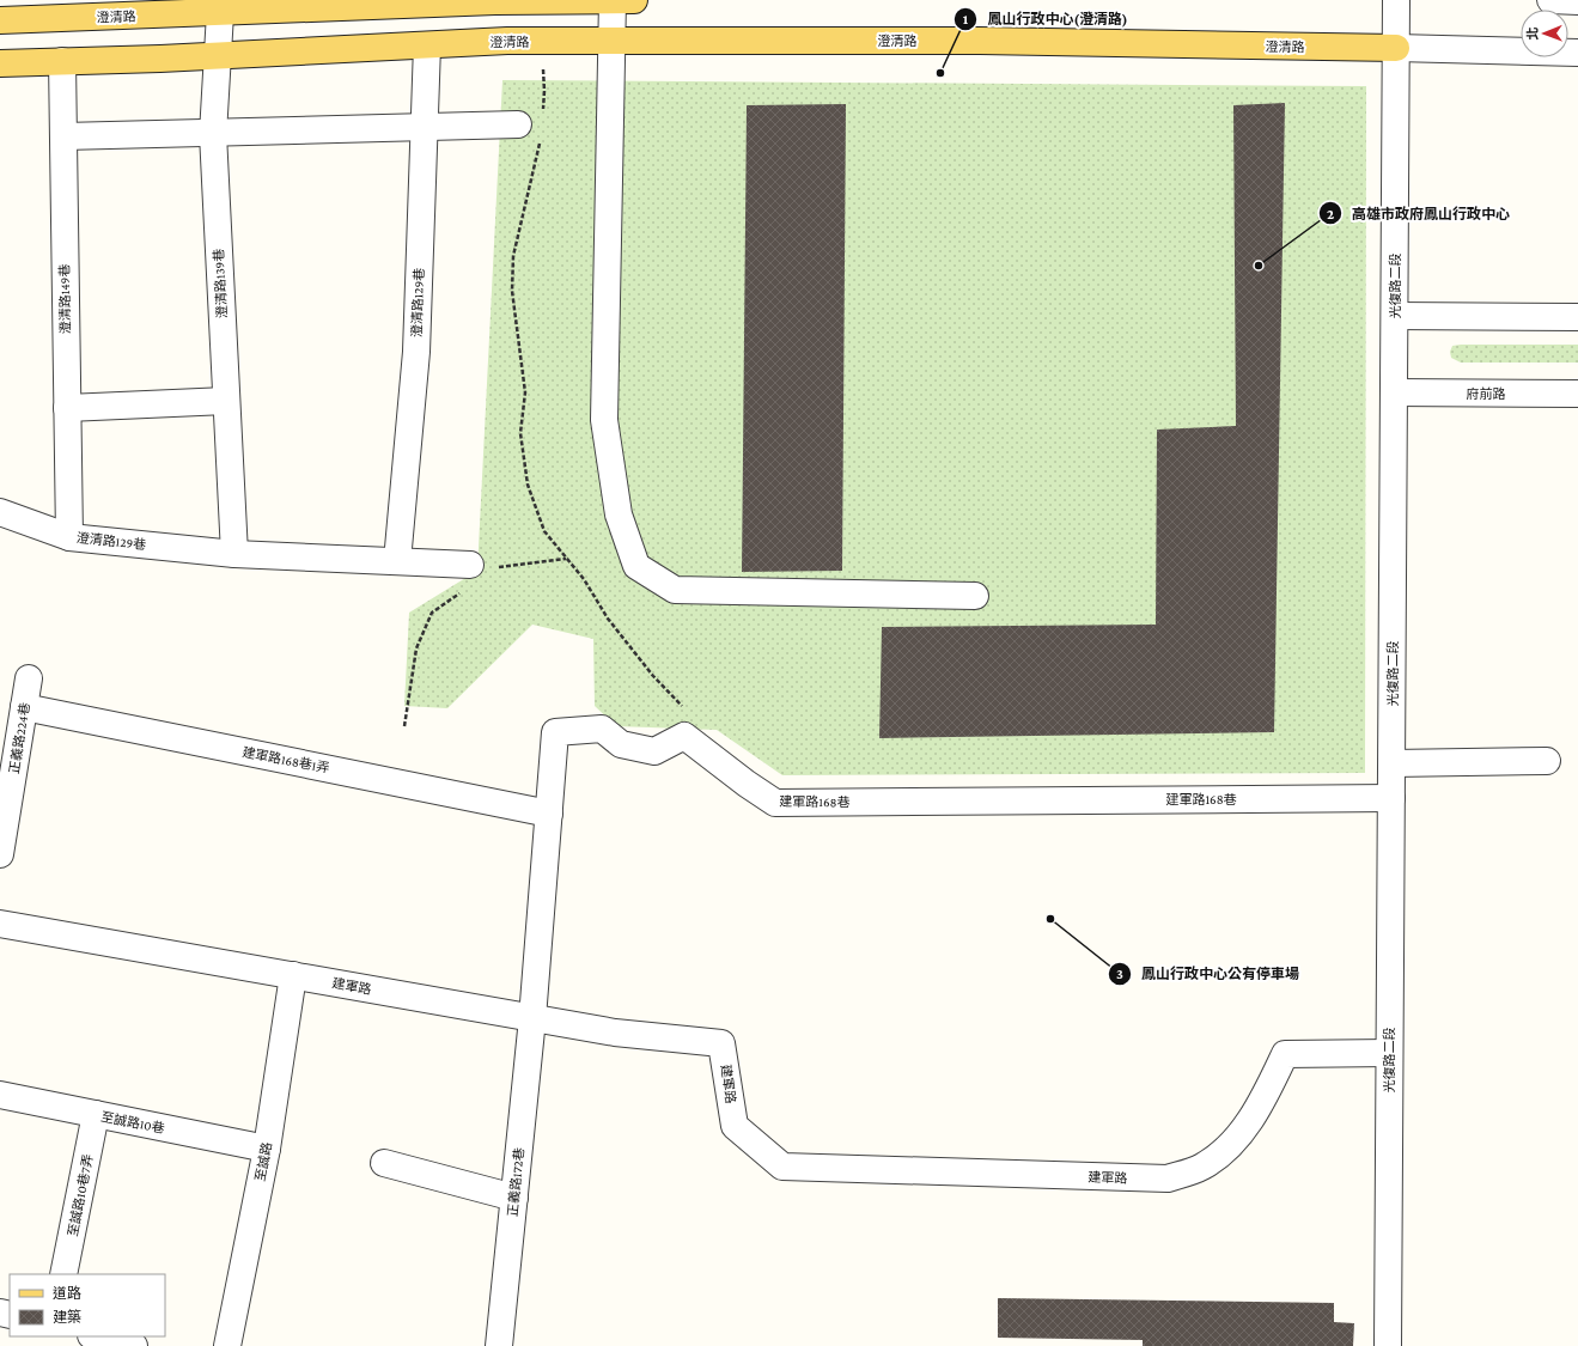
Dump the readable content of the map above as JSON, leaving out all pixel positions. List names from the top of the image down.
{
  "streets": {
    "main road": ["澄清路"],
    "street": [
      "澄清路139巷",
      "光復路二段",
      "澄清路149巷",
      "澄清路129巷",
      "府前路",
      "正義路224巷",
      "建軍路168巷1弄",
      "建軍路168巷",
      "建軍路",
      "至誠路10巷",
      "至誠路",
      "正義路172巷",
      "至誠路10巷7弄"
    ]
  },
  "crossings": [
    ["澄清路", "澄清路139巷"],
    ["澄清路", "光復路二段"],
    ["澄清路", "澄清路149巷"],
    ["澄清路", "澄清路129巷"],
    ["澄清路139巷", "澄清路129巷"],
    ["光復路二段", "府前路"],
    ["光復路二段", "建軍路168巷"],
    ["光復路二段", "建軍路"],
    ["澄清路149巷", "澄清路129巷"],
    ["正義路224巷", "建軍路168巷1弄"],
    ["建軍路", "至誠路"],
    ["建軍路", "正義路172巷"],
    ["至誠路10巷", "至誠路"],
    ["至誠路10巷", "至誠路10巷7弄"]
  ],
  "places": ["鳳山行政中心(澄清路)", "高雄市政府鳳山行政中心", "鳳山行政中心公有停車場"],
  "legend": ["道路", "建築"],
  "north": "left"
}
